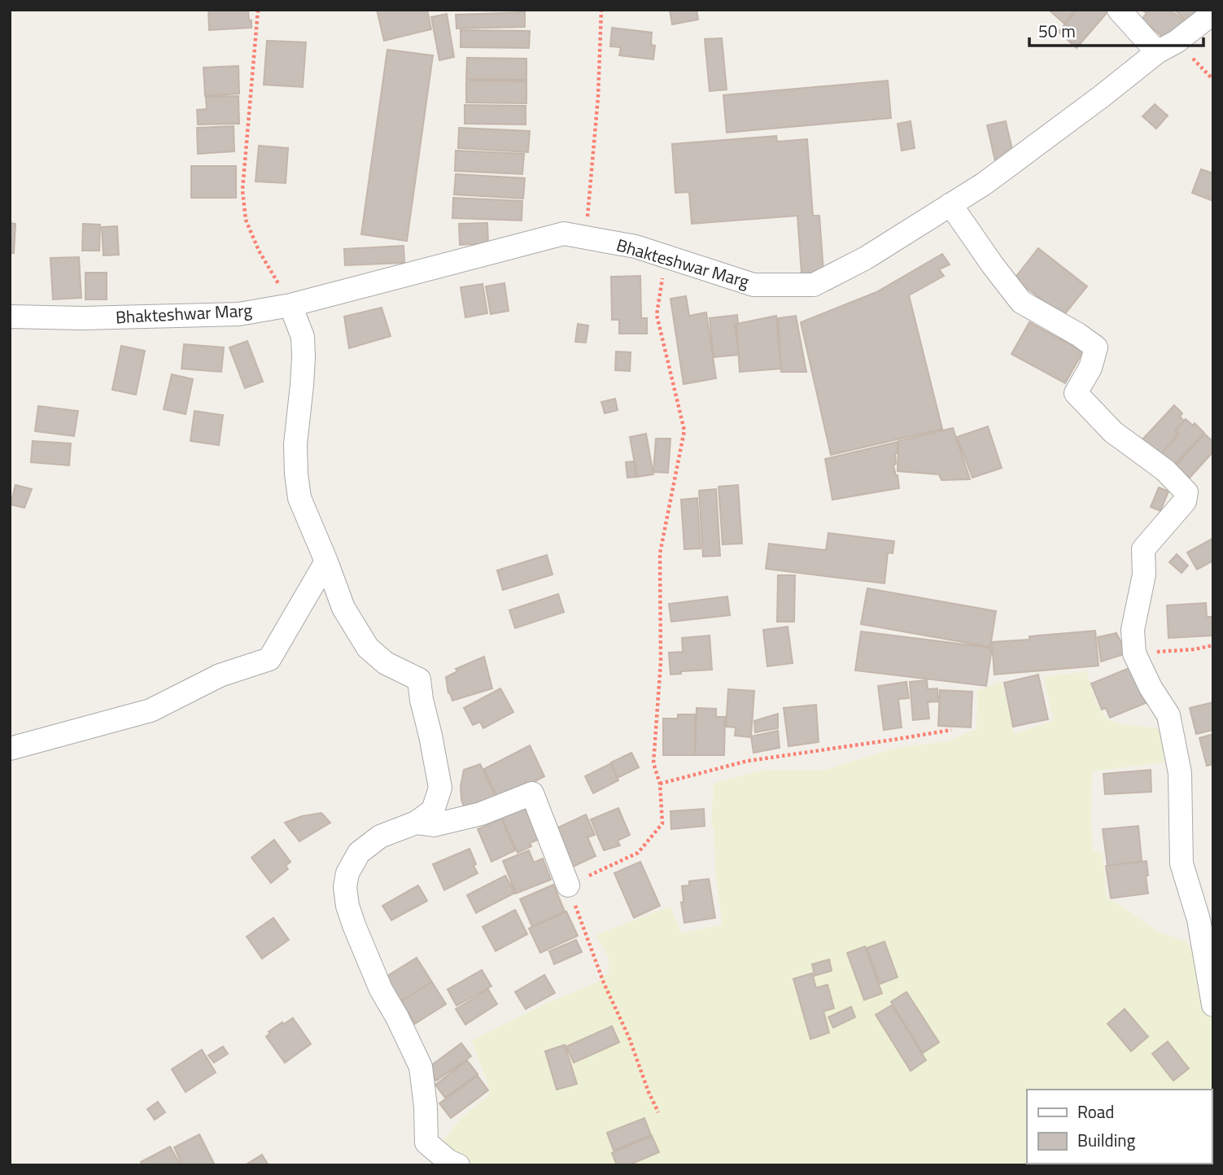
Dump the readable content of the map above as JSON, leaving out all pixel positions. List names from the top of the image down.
{
  "streets": {
    "street": ["Bhakteshwar Marg"]
  },
  "legend": ["Road", "Building"],
  "scale_bar": "50 m"
}
